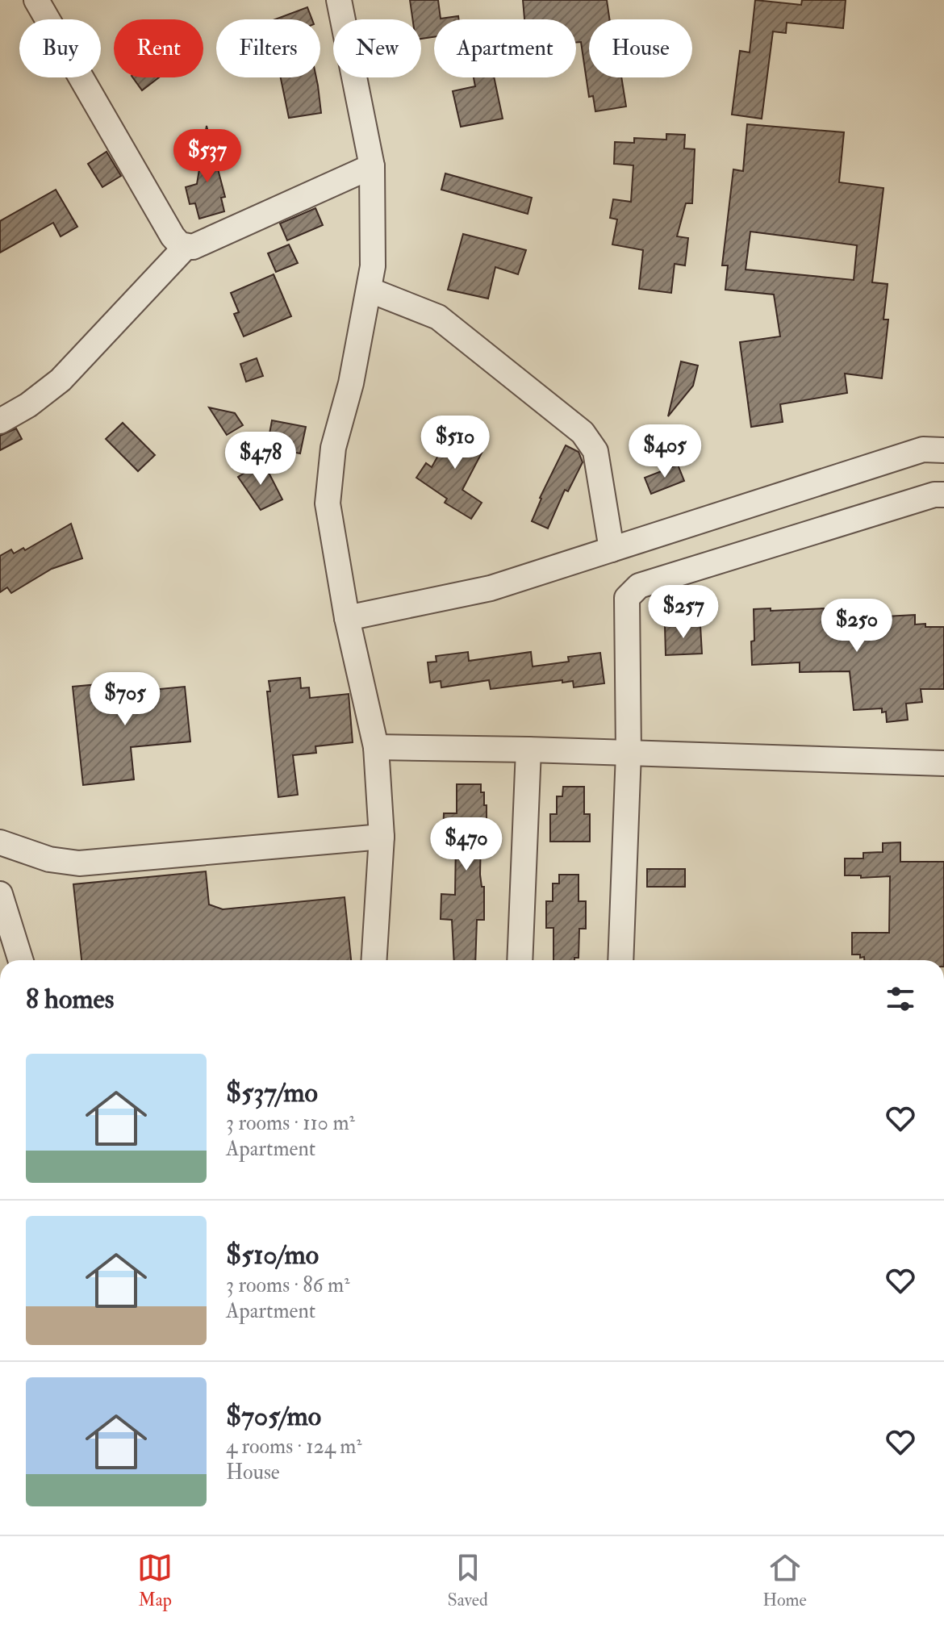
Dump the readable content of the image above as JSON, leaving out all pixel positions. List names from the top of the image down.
{
  "page": {
    "chip": [
      "Buy",
      "Rent",
      "Filters",
      "New",
      "Apartment",
      "House"
    ],
    "price": [
      "$537",
      "$510",
      "$405",
      "$478",
      "$257",
      "$250",
      "$705",
      "$470"
    ],
    "heading": "8 homes",
    "list": [
      {
        "name": "$537/mo",
        "note": "3 rooms · 110 m² · Apartment"
      },
      {
        "name": "$510/mo",
        "note": "3 rooms · 86 m² · Apartment"
      },
      {
        "name": "$705/mo",
        "note": "4 rooms · 124 m² · House"
      }
    ],
    "tabs": ["Map", "Saved", "Home"]
  }
}
